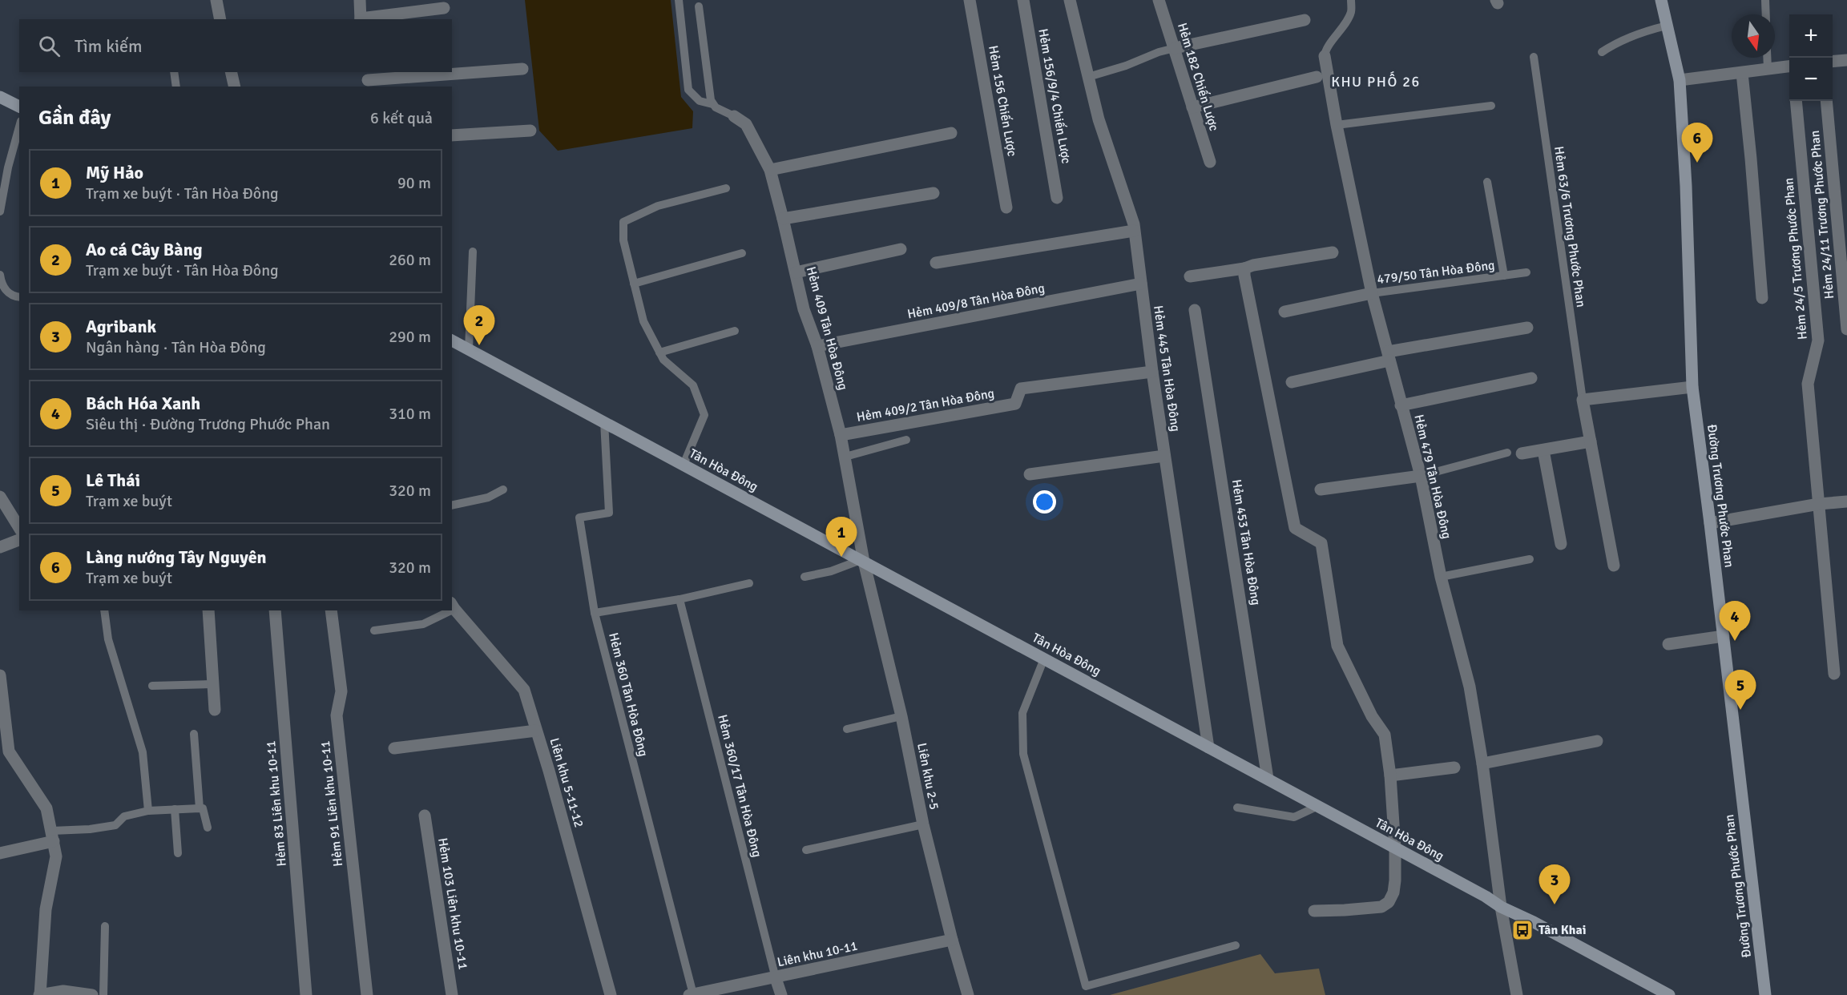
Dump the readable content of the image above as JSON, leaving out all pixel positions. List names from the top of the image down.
{
  "streets": {
    "street": [
      "Hẻm 182 Chiến Lược",
      "Hẻm 156/9/4 Chiến Lược",
      "Hẻm 156 Chiến Lược",
      "Hẻm 24/11 Trương Phước Phan",
      "Hẻm 24/5 Trương Phước Phan",
      "Hẻm 409/8 Tân Hòa Đông",
      "Hẻm 409 Tân Hòa Đông",
      "Hẻm 445 Tân Hòa Đông",
      "Hẻm 409/2 Tân Hòa Đông",
      "Tân Hòa Đông",
      "Hẻm 479 Tân Hòa Đông",
      "Đường Trương Phước Phan",
      "Hẻm 453 Tân Hòa Đông",
      "Liên khu 2-5",
      "Liên khu 5-11-12",
      "Hẻm 83 Liên khu 10-11",
      "Hẻm 91 Liên khu 10-11",
      "Hẻm 103 Liên khu 10-11",
      "Liên khu 10-11"
    ],
    "lane": [
      "Hẻm 63/6 Trương Phước Phan",
      "479/50 Tân Hòa Đông",
      "Hẻm 360 Tân Hòa Đông",
      "Hẻm 360/17 Tân Hòa Đông"
    ]
  },
  "crossings": [
    ["479/50 Tân Hòa Đông", "Hẻm 479 Tân Hòa Đông"],
    ["Hẻm 409/8 Tân Hòa Đông", "Hẻm 409 Tân Hòa Đông"],
    ["Hẻm 409/8 Tân Hòa Đông", "Hẻm 445 Tân Hòa Đông"],
    ["Hẻm 409 Tân Hòa Đông", "Hẻm 409/2 Tân Hòa Đông"],
    ["Hẻm 409 Tân Hòa Đông", "Tân Hòa Đông"],
    ["Hẻm 409 Tân Hòa Đông", "Liên khu 2-5"],
    ["Hẻm 445 Tân Hòa Đông", "Hẻm 409/2 Tân Hòa Đông"],
    ["Hẻm 445 Tân Hòa Đông", "Tân Hòa Đông"],
    ["Tân Hòa Đông", "Hẻm 479 Tân Hòa Đông"],
    ["Tân Hòa Đông", "Hẻm 453 Tân Hòa Đông"],
    ["Tân Hòa Đông", "Hẻm 360 Tân Hòa Đông"],
    ["Tân Hòa Đông", "Liên khu 2-5"],
    ["Hẻm 360 Tân Hòa Đông", "Liên khu 10-11"],
    ["Liên khu 2-5", "Liên khu 10-11"],
    ["Hẻm 360/17 Tân Hòa Đông", "Liên khu 10-11"]
  ],
  "districts": ["KHU PHỐ 26"],
  "places": {
    "bus stop": ["Tân Khai"]
  },
  "north": "bottom",
  "page": {
    "map_buttons": ["+", "−"],
    "search": "Tìm kiếm",
    "heading": ["Gần đây", "6 kết quả"],
    "pins": [
      "6",
      "2",
      "1",
      "4",
      "5",
      "3"
    ],
    "list": [
      {
        "mark": "1",
        "name": "Mỹ Hảo",
        "note": "Trạm xe buýt · Tân Hòa Đông",
        "value": "90 m"
      },
      {
        "mark": "2",
        "name": "Ao cá Cây Bàng",
        "note": "Trạm xe buýt · Tân Hòa Đông",
        "value": "260 m"
      },
      {
        "mark": "3",
        "name": "Agribank",
        "note": "Ngân hàng · Tân Hòa Đông",
        "value": "290 m"
      },
      {
        "mark": "4",
        "name": "Bách Hóa Xanh",
        "note": "Siêu thị · Đường Trương Phước Phan",
        "value": "310 m"
      },
      {
        "mark": "5",
        "name": "Lê Thái",
        "note": "Trạm xe buýt",
        "value": "320 m"
      },
      {
        "mark": "6",
        "name": "Làng nướng Tây Nguyên",
        "note": "Trạm xe buýt",
        "value": "320 m"
      }
    ]
  }
}
